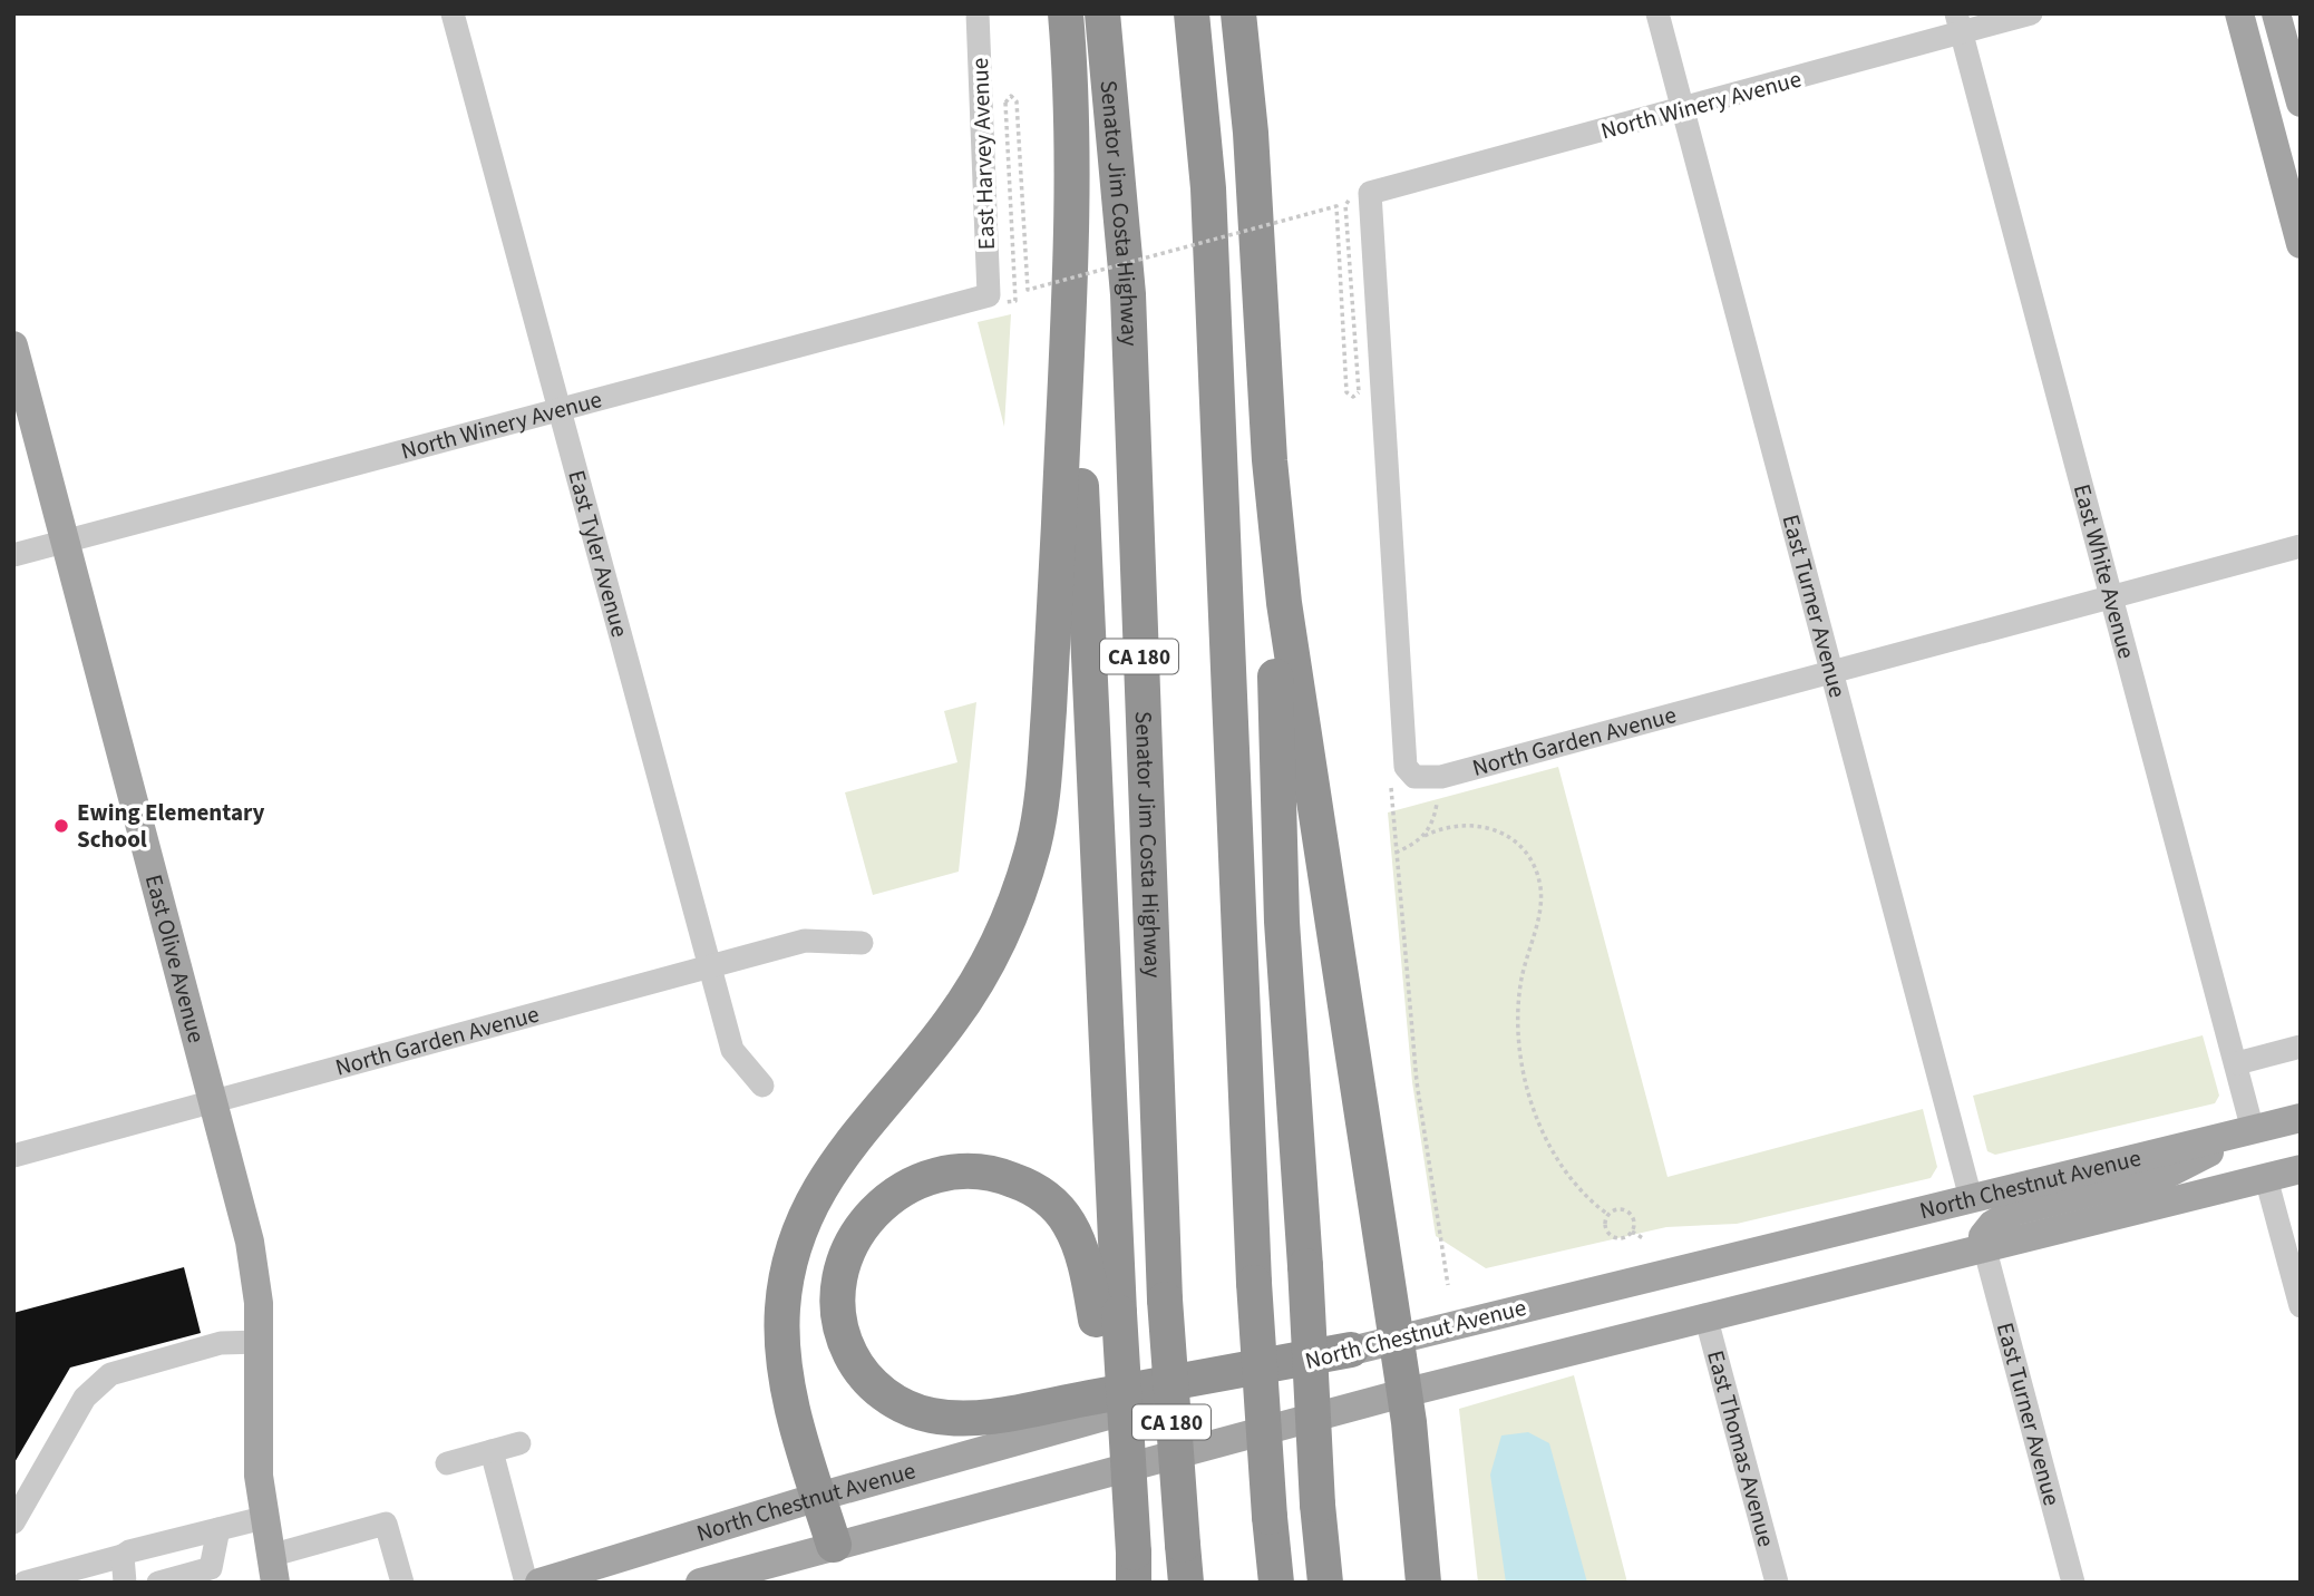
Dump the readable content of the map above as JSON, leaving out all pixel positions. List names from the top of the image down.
{
  "streets": {
    "highway": ["Senator Jim Costa Highway", "CA 180"],
    "main road": ["East Olive Avenue", "North Chestnut Avenue"],
    "street": [
      "North Winery Avenue",
      "East Harvey Avenue",
      "East Tyler Avenue",
      "East White Avenue",
      "East Turner Avenue",
      "North Garden Avenue",
      "East Thomas Avenue"
    ]
  },
  "crossings": [
    ["North Winery Avenue", "East Harvey Avenue"],
    ["North Winery Avenue", "East Tyler Avenue"],
    ["North Winery Avenue", "East White Avenue"],
    ["North Winery Avenue", "East Turner Avenue"],
    ["North Winery Avenue", "North Garden Avenue"],
    ["North Winery Avenue", "East Olive Avenue"],
    ["East Tyler Avenue", "North Garden Avenue"],
    ["East White Avenue", "North Garden Avenue"],
    ["East White Avenue", "North Chestnut Avenue"],
    ["East Turner Avenue", "North Garden Avenue"],
    ["East Turner Avenue", "North Chestnut Avenue"],
    ["North Garden Avenue", "East Olive Avenue"],
    ["North Chestnut Avenue", "East Thomas Avenue"]
  ],
  "places": ["Ewing Elementary School"]
}
